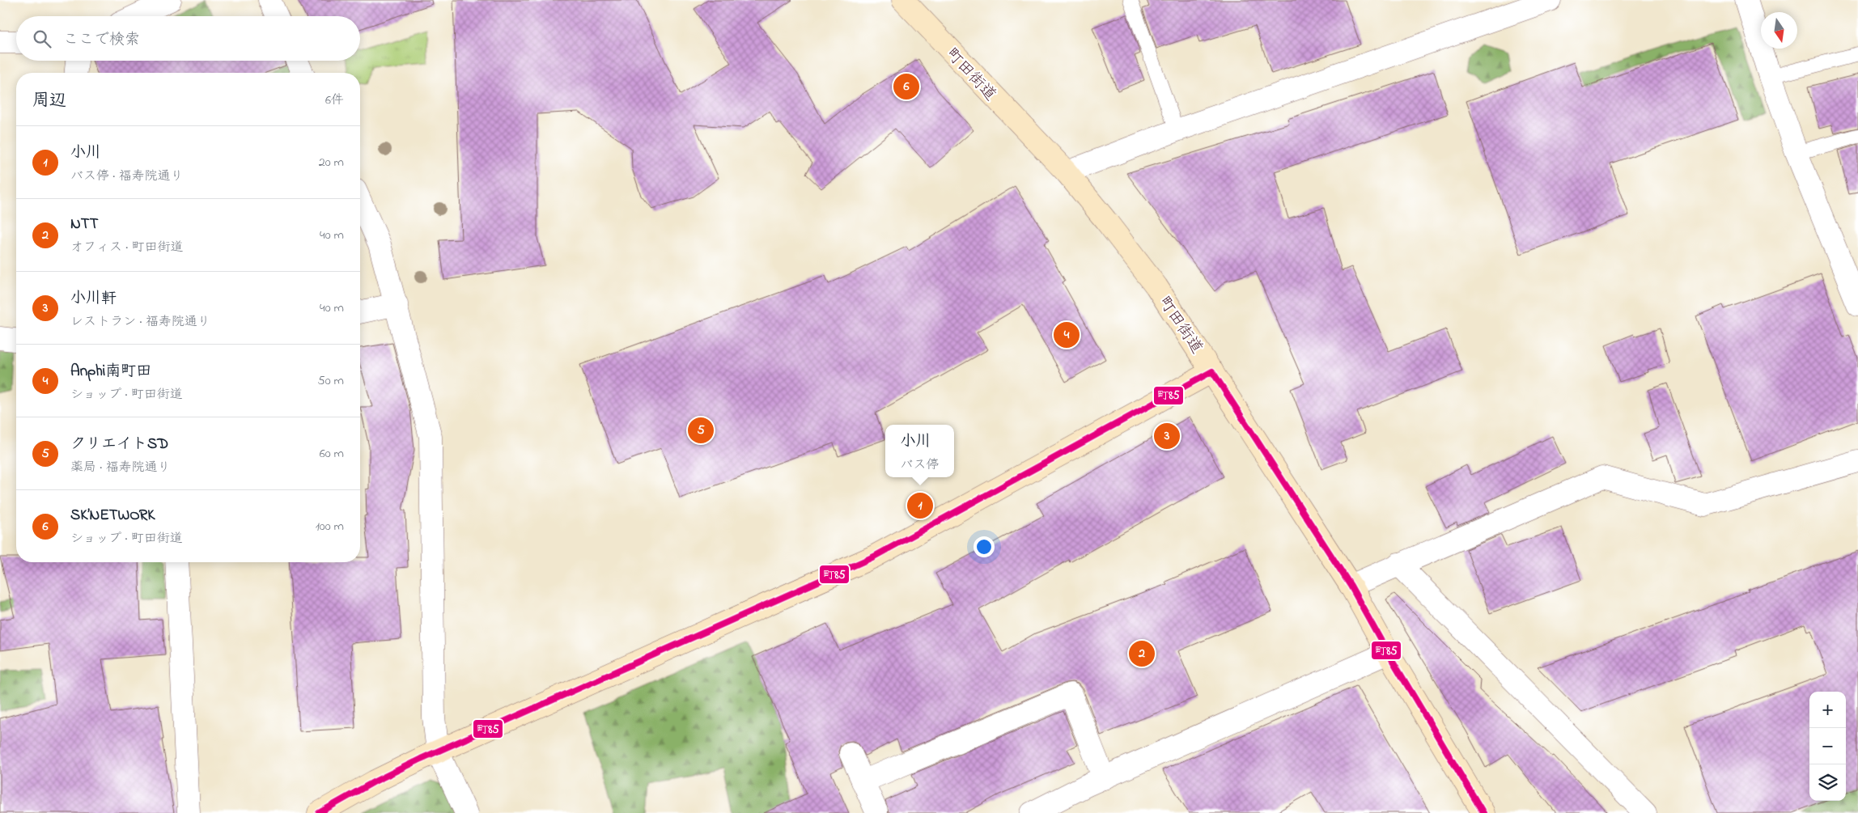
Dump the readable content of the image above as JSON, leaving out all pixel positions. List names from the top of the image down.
{
  "streets": {
    "main road": ["町田街道"]
  },
  "lines": ["transit line 町85"],
  "north": "bottom",
  "page": {
    "search": "ここで検索",
    "pins": [
      "6",
      "4",
      "5",
      "3",
      "1",
      "2"
    ],
    "heading": ["周辺", "6件"],
    "list": [
      {
        "mark": "1",
        "name": "小川",
        "note": "バス停 · 福寿院通り",
        "value": "20 m"
      },
      {
        "mark": "2",
        "name": "NTT",
        "note": "オフィス · 町田街道",
        "value": "40 m"
      },
      {
        "mark": "3",
        "name": "小川軒",
        "note": "レストラン · 福寿院通り",
        "value": "40 m"
      },
      {
        "mark": "4",
        "name": "Anphi南町田",
        "note": "ショップ · 町田街道",
        "value": "50 m"
      },
      {
        "mark": "5",
        "name": "クリエイトSD",
        "note": "薬局 · 福寿院通り",
        "value": "60 m"
      },
      {
        "mark": "6",
        "name": "SK’NETWORK",
        "note": "ショップ · 町田街道",
        "value": "100 m"
      }
    ],
    "popup": ["小川", "バス停"],
    "map_buttons": ["+", "−"]
  }
}
